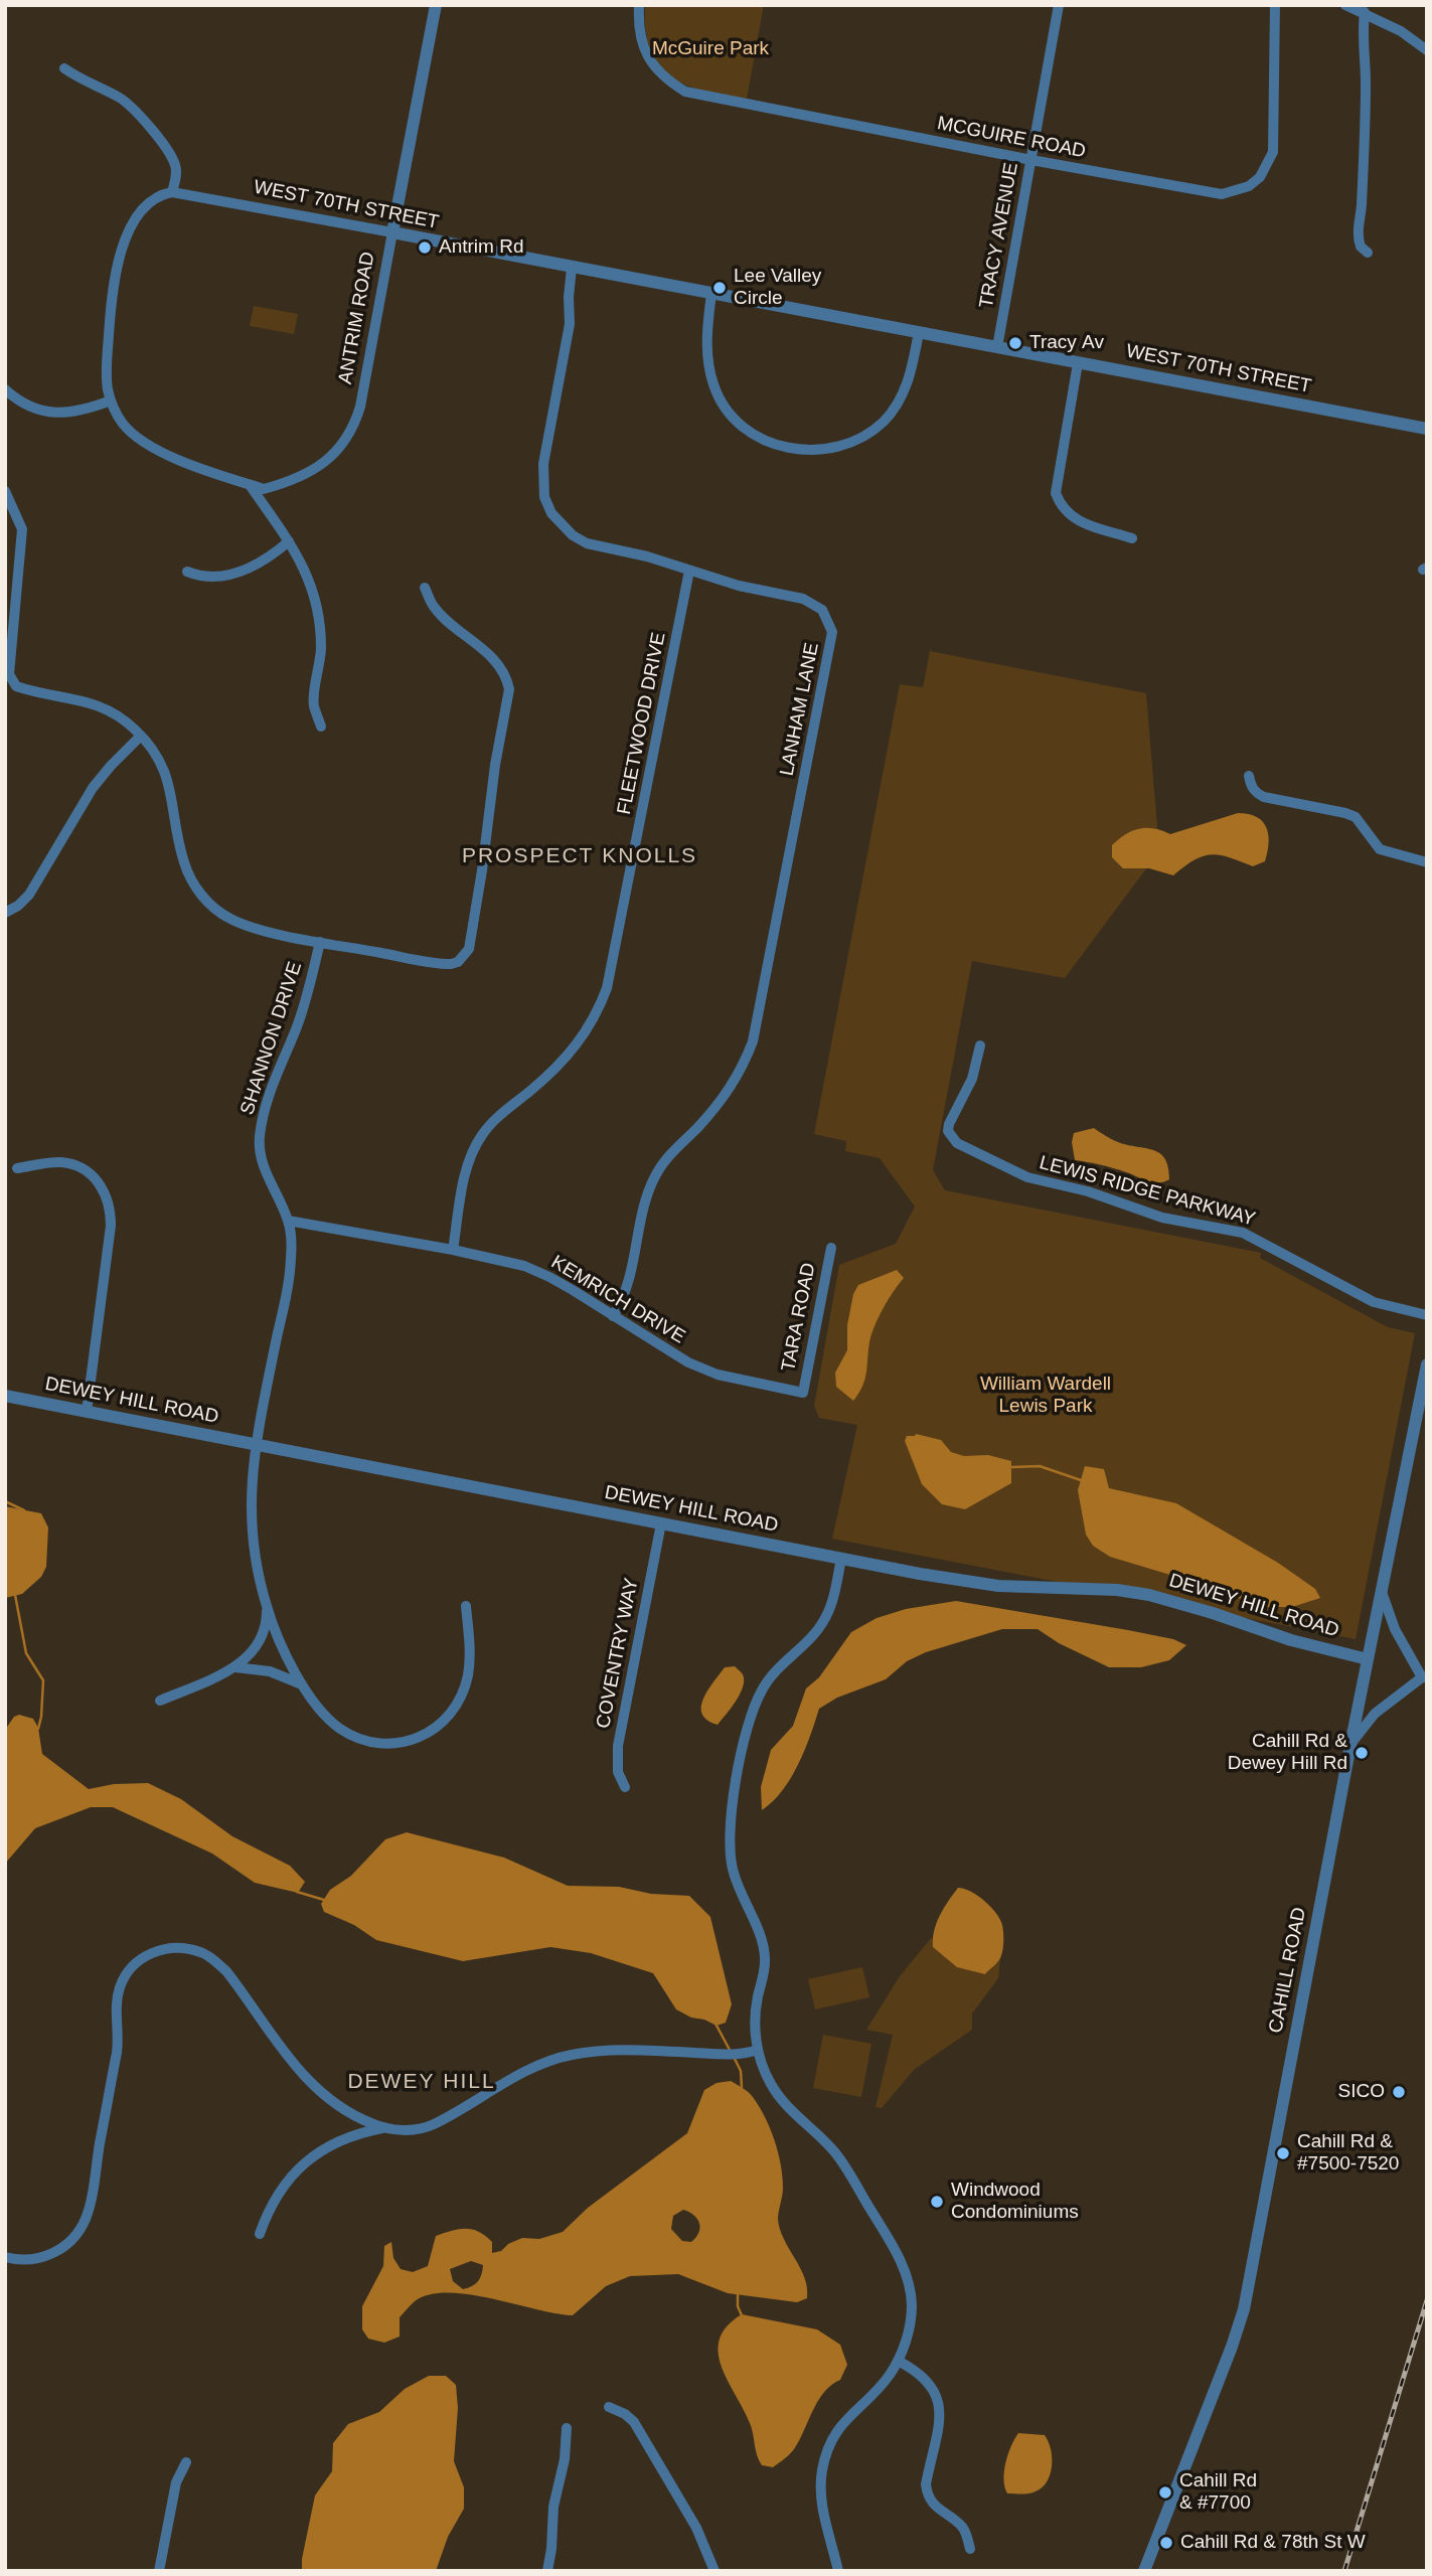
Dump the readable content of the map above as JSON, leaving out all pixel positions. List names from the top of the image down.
{
  "streets": {
    "street": [
      "MCGUIRE ROAD",
      "WEST 70TH STREET",
      "TRACY AVENUE",
      "ANTRIM ROAD",
      "LANHAM LANE",
      "FLEETWOOD DRIVE",
      "SHANNON DRIVE",
      "LEWIS RIDGE PARKWAY",
      "KEMRICH DRIVE",
      "TARA ROAD",
      "DEWEY HILL ROAD",
      "COVENTRY WAY",
      "CAHILL ROAD"
    ]
  },
  "crossings": [
    ["MCGUIRE ROAD", "TRACY AVENUE"],
    ["WEST 70TH STREET", "TRACY AVENUE"],
    ["WEST 70TH STREET", "ANTRIM ROAD"],
    ["WEST 70TH STREET", "LANHAM LANE"],
    ["LANHAM LANE", "FLEETWOOD DRIVE"],
    ["LANHAM LANE", "KEMRICH DRIVE"],
    ["FLEETWOOD DRIVE", "KEMRICH DRIVE"],
    ["SHANNON DRIVE", "KEMRICH DRIVE"],
    ["SHANNON DRIVE", "DEWEY HILL ROAD"],
    ["KEMRICH DRIVE", "TARA ROAD"],
    ["DEWEY HILL ROAD", "COVENTRY WAY"],
    ["DEWEY HILL ROAD", "CAHILL ROAD"]
  ],
  "districts": ["PROSPECT KNOLLS", "DEWEY HILL"],
  "parks": ["McGuire Park", "William Wardell Lewis Park"],
  "places": [
    "Antrim Rd",
    "Lee Valley Circle",
    "Tracy Av",
    "Cahill Rd & Dewey Hill Rd",
    "SICO",
    "Cahill Rd & #7500-7520",
    "Windwood Condominiums",
    "Cahill Rd & #7700",
    "Cahill Rd & 78th St W"
  ]
}
